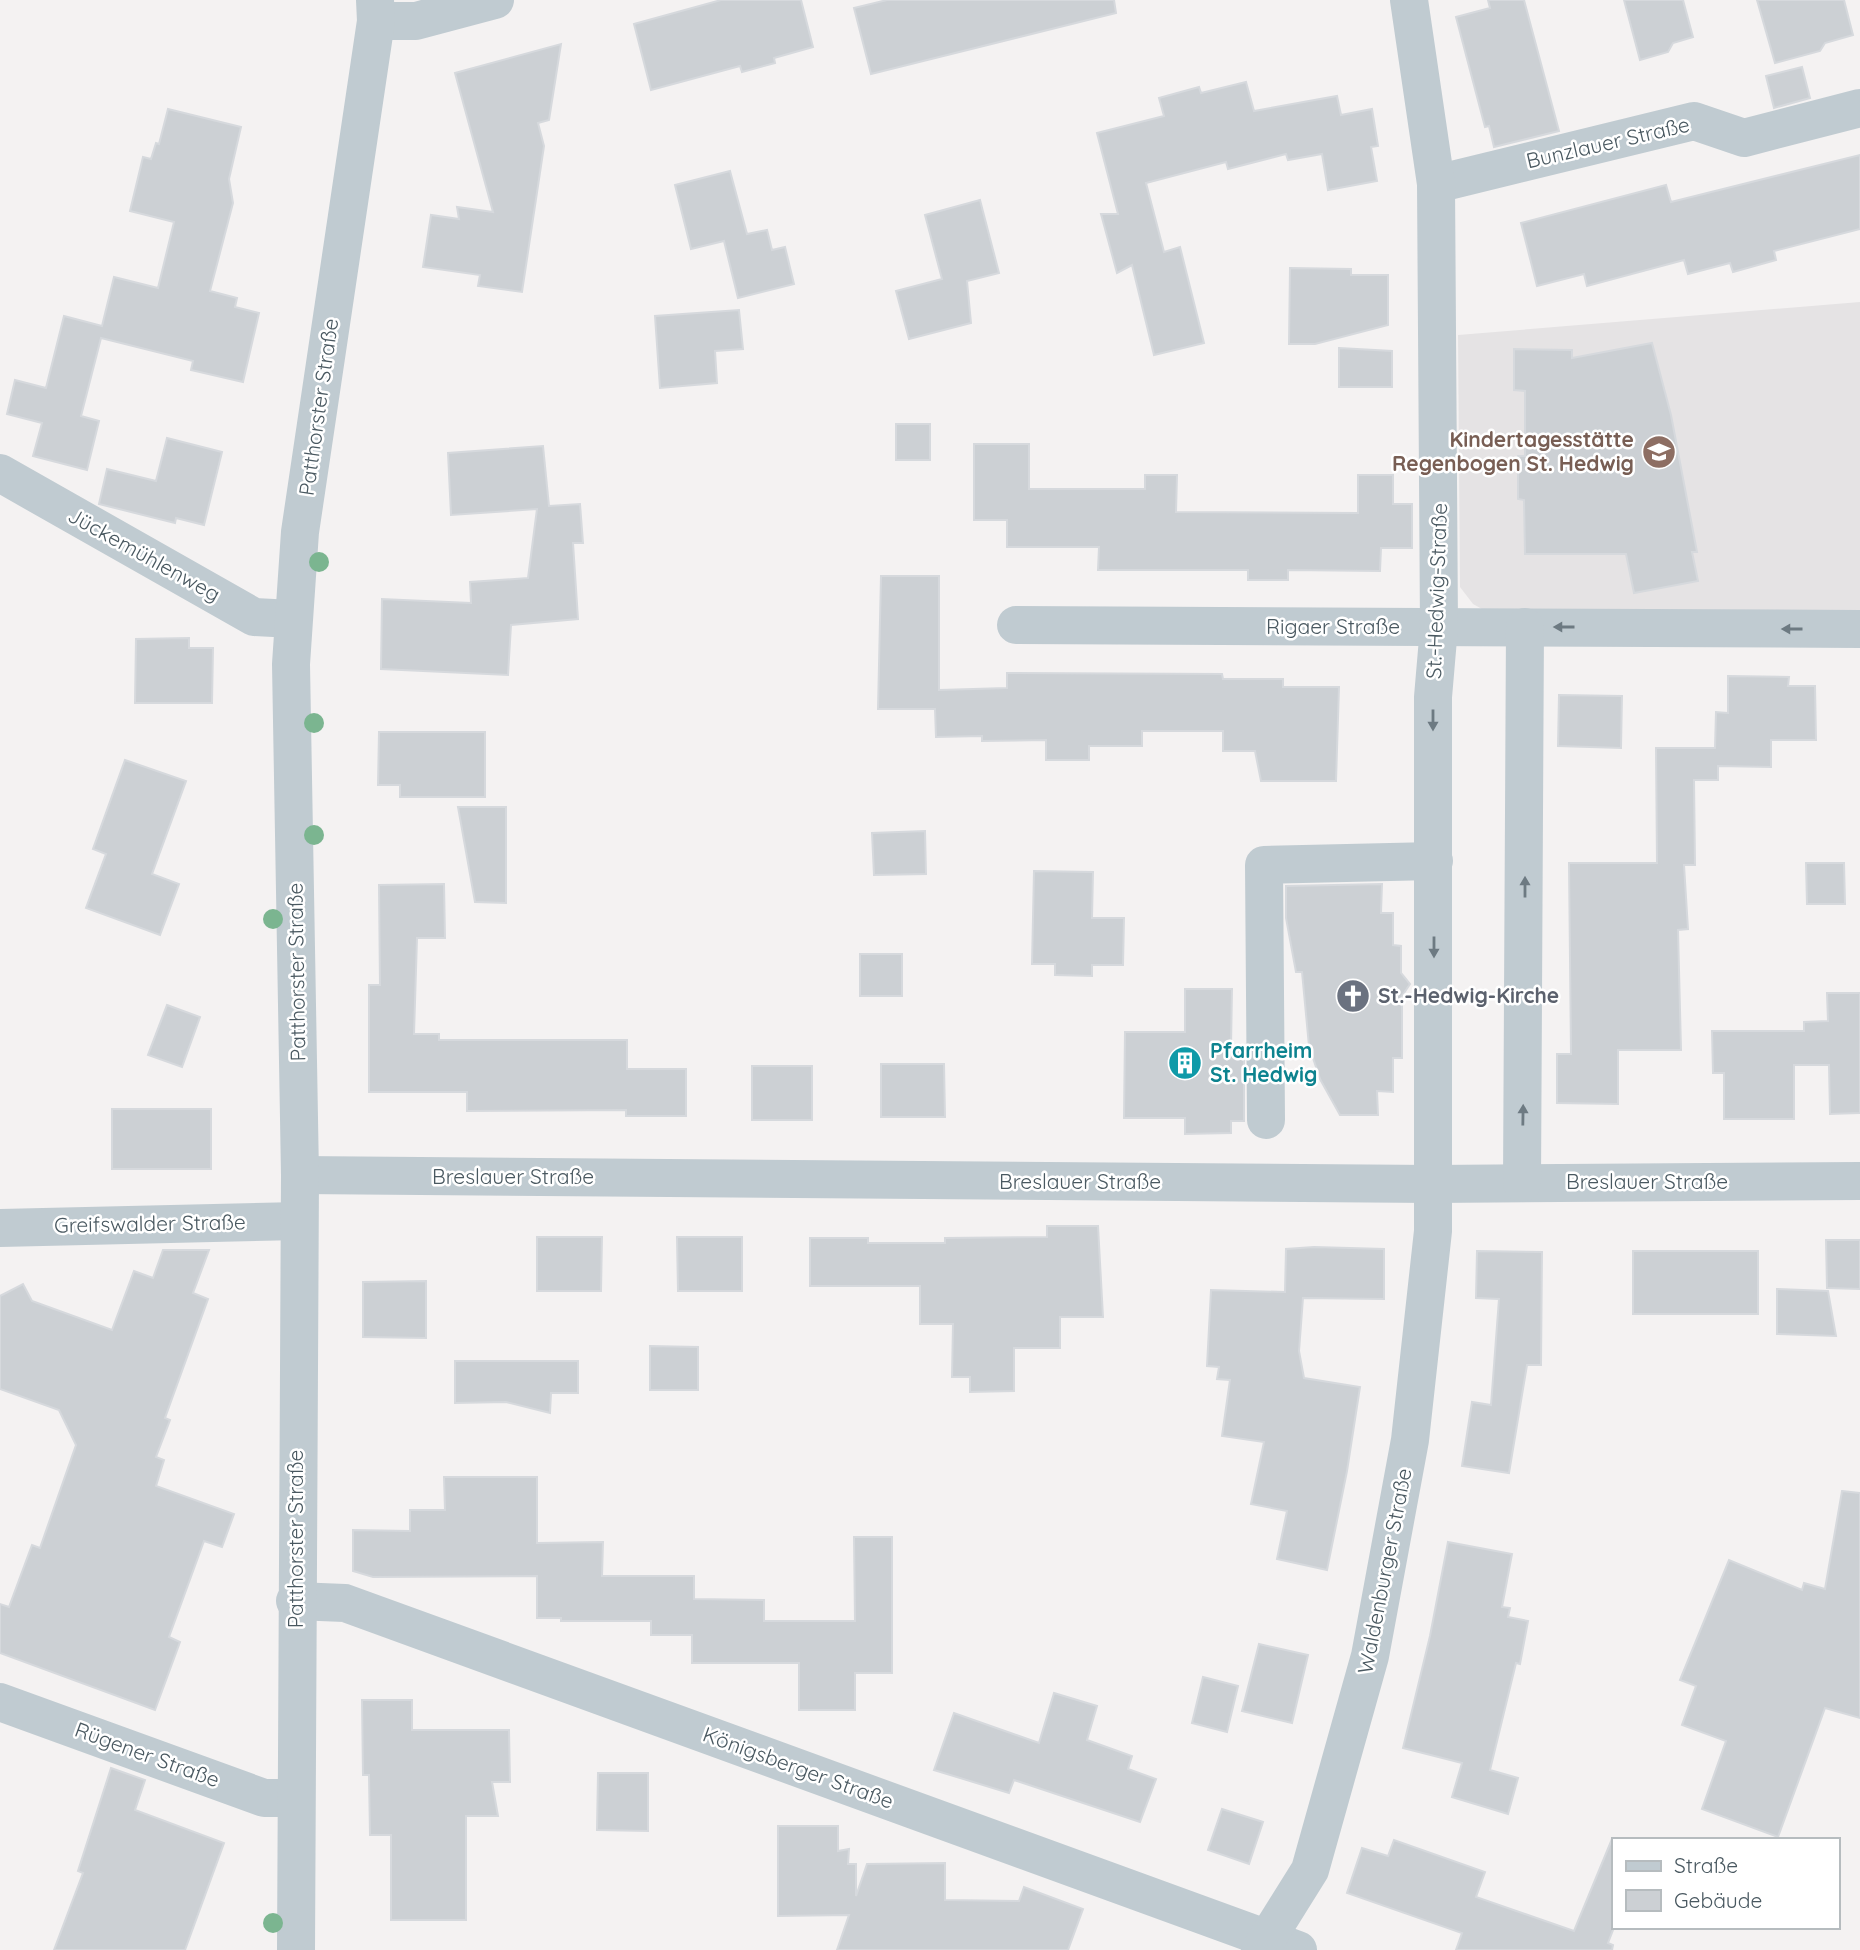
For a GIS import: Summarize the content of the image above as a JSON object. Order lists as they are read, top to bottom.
{
  "streets": {
    "street": [
      "Bunzlauer Straße",
      "Patthorster Straße",
      "Jückemühlenweg",
      "St.-Hedwig-Straße",
      "Rigaer Straße",
      "Breslauer Straße",
      "Greifswalder Straße",
      "Waldenburger Straße",
      "Rügener Straße",
      "Königsberger Straße"
    ]
  },
  "crossings": [
    ["Bunzlauer Straße", "St.-Hedwig-Straße"],
    ["Patthorster Straße", "Jückemühlenweg"],
    ["Patthorster Straße", "Breslauer Straße"],
    ["Patthorster Straße", "Greifswalder Straße"],
    ["Patthorster Straße", "Rügener Straße"],
    ["Patthorster Straße", "Königsberger Straße"],
    ["St.-Hedwig-Straße", "Rigaer Straße"],
    ["St.-Hedwig-Straße", "Breslauer Straße"],
    ["St.-Hedwig-Straße", "Waldenburger Straße"],
    ["Breslauer Straße", "Waldenburger Straße"],
    ["Waldenburger Straße", "Königsberger Straße"]
  ],
  "one_way": ["Rigaer Straße"],
  "places": {
    "school or university": ["Kindertagesstätte Regenbogen St. Hedwig"],
    "church": ["St.-Hedwig-Kirche"],
    "building": ["Pfarrheim St. Hedwig"]
  },
  "legend": ["Straße", "Gebäude"]
}
